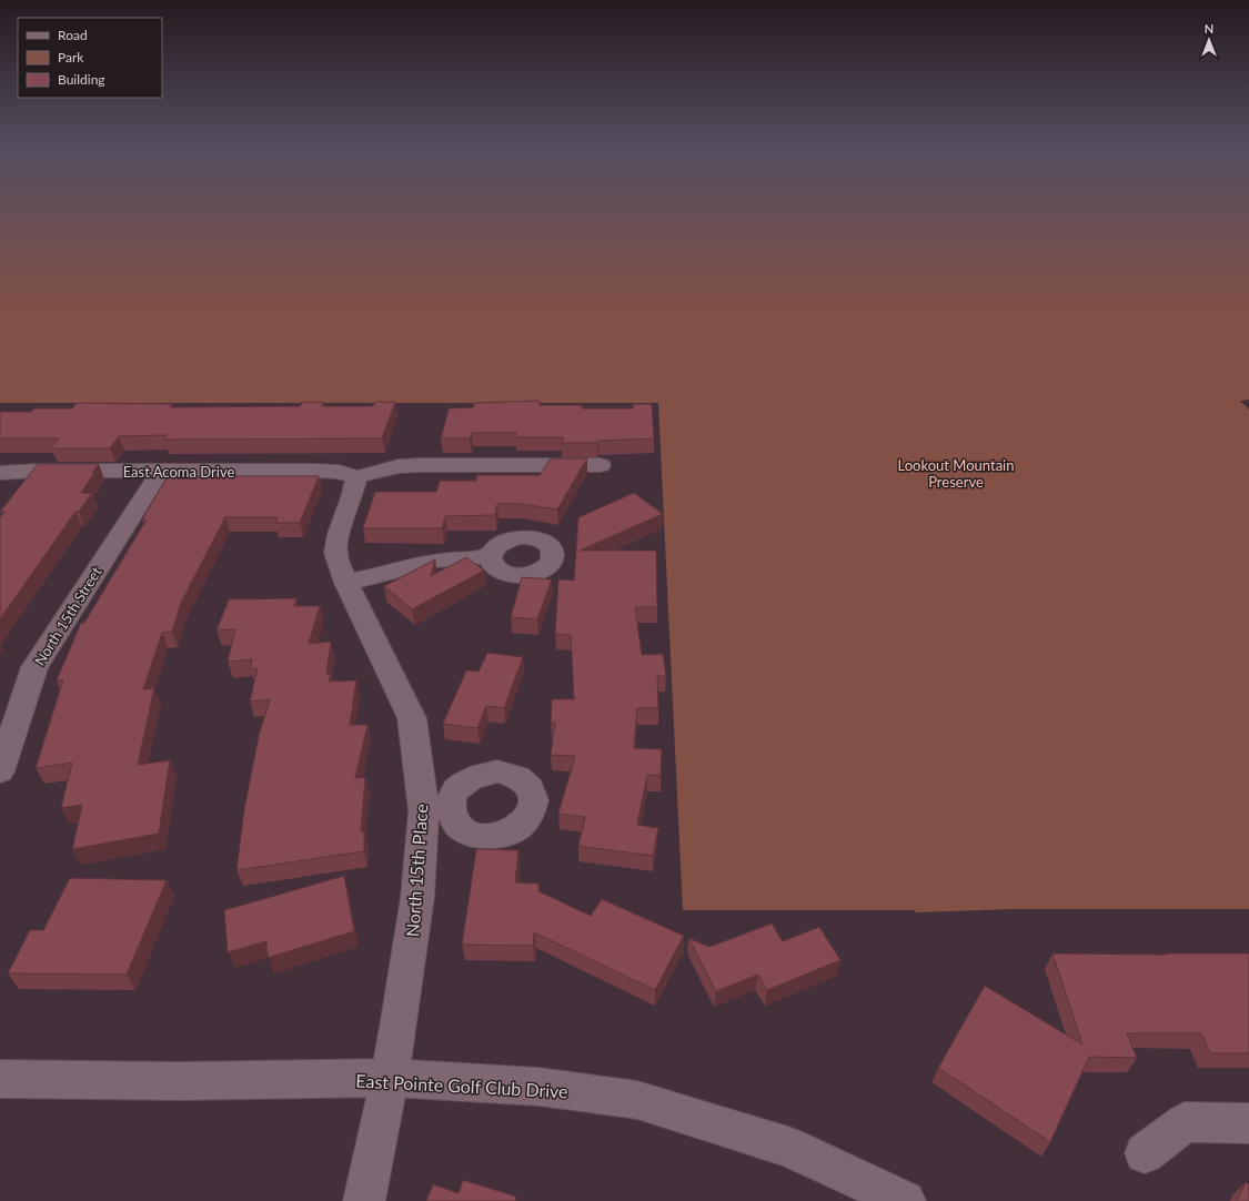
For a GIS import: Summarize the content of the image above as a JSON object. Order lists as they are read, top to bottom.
{
  "streets": {
    "street": [
      "East Acoma Drive",
      "North 15th Street",
      "North 15th Place",
      "East Pointe Golf Club Drive"
    ]
  },
  "crossings": [
    ["East Acoma Drive", "North 15th Street"],
    ["East Acoma Drive", "North 15th Place"],
    ["North 15th Place", "East Pointe Golf Club Drive"]
  ],
  "parks": ["Lookout Mountain Preserve"],
  "legend": ["Road", "Park", "Building"],
  "north": "top"
}
